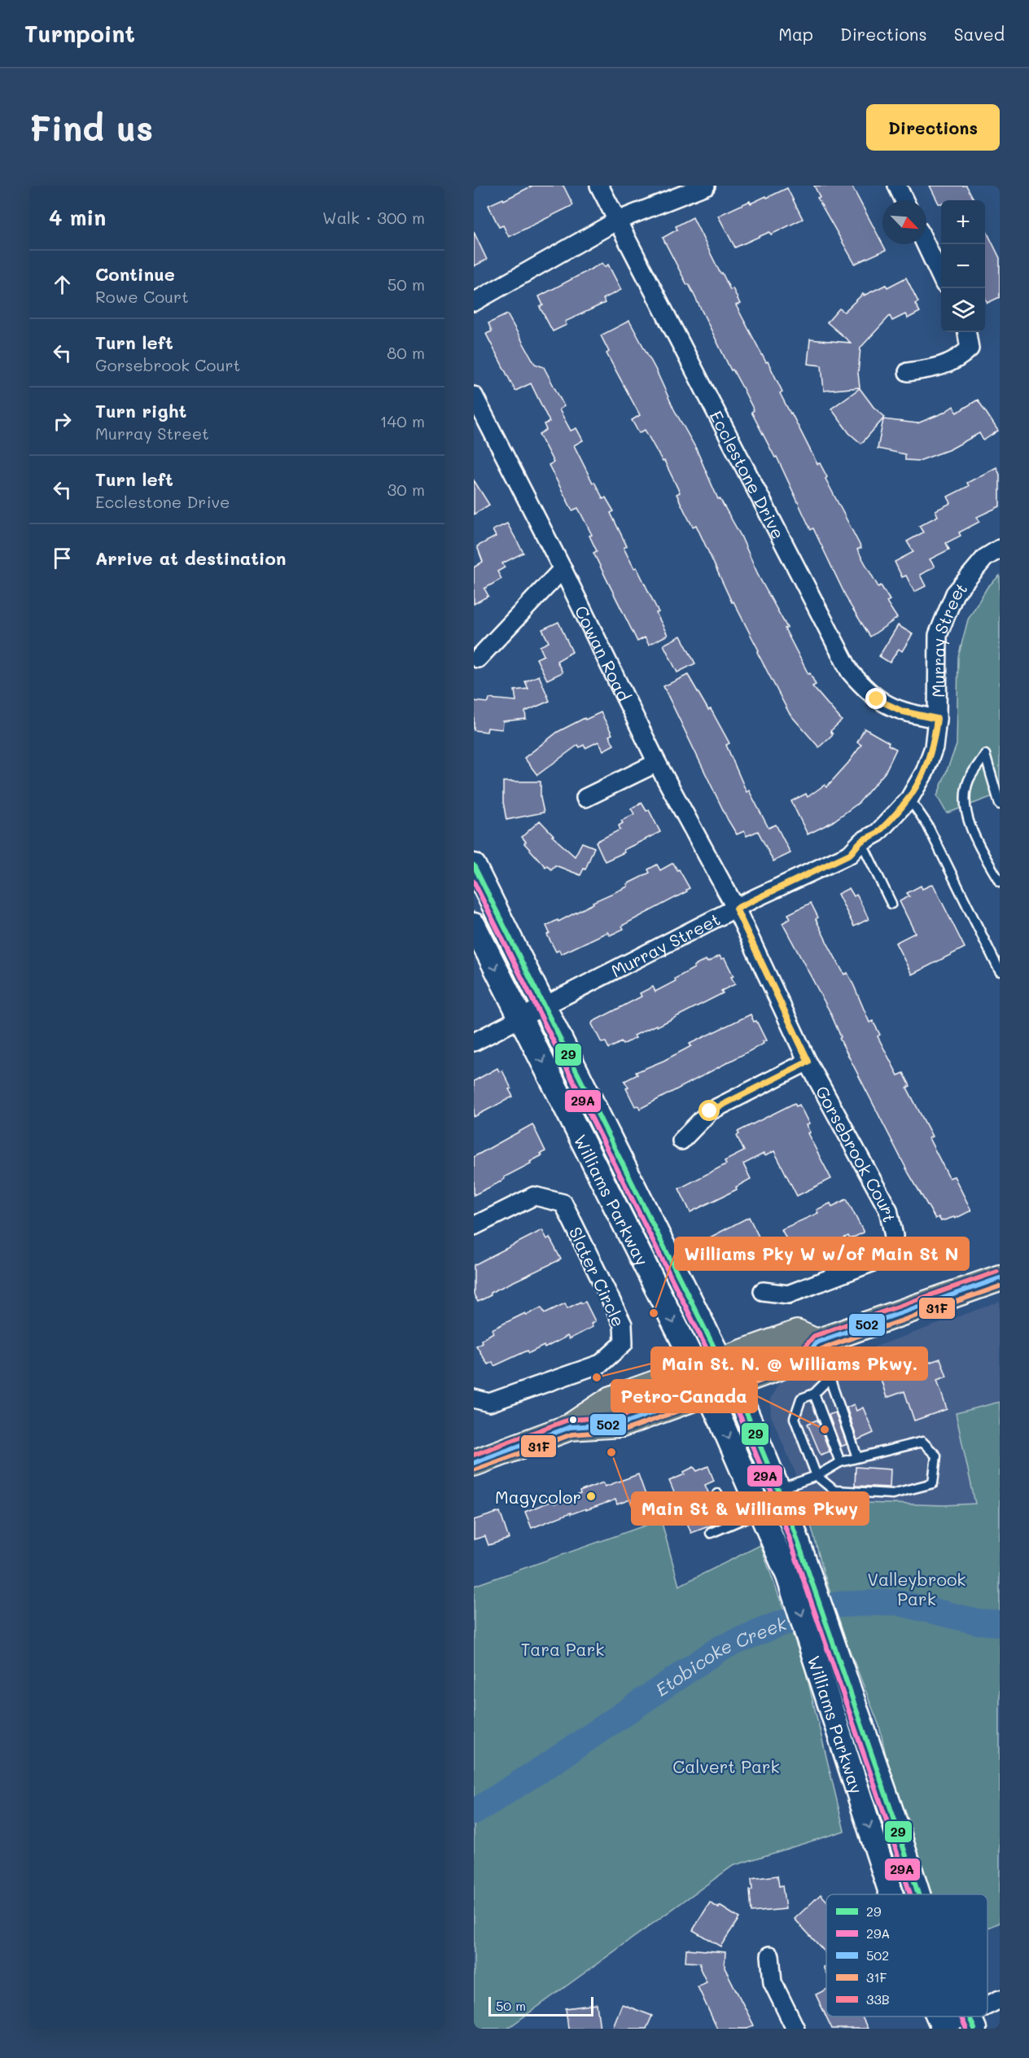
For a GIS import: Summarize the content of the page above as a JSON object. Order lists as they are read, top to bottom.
{
  "streets": {
    "main road": ["Williams Parkway"],
    "street": [
      "Ecclestone Drive",
      "Murray Street",
      "Cowan Road",
      "Gorsebrook Court",
      "Slater Circle"
    ]
  },
  "crossings": [
    ["Ecclestone Drive", "Murray Street"],
    ["Murray Street", "Cowan Road"],
    ["Murray Street", "Gorsebrook Court"],
    ["Murray Street", "Williams Parkway"],
    ["Cowan Road", "Gorsebrook Court"]
  ],
  "water": ["Etobicoke Creek"],
  "parks": ["Valleybrook Park", "Tara Park", "Calvert Park"],
  "places": [
    "Williams Pky W w/of Main St N",
    "Main St. N. @ Williams Pkwy.",
    "Petro-Canada",
    "Main St & Williams Pkwy",
    "Magycolor"
  ],
  "lines": [
    "transit line 29",
    "transit line 29A",
    "transit line 33B",
    "transit line 502",
    "transit line 31F"
  ],
  "legend": [
    "29",
    "29A",
    "502",
    "31F",
    "33B"
  ],
  "scale_bar": "50 m",
  "north": "bottom right",
  "page": {
    "header": "Turnpoint",
    "nav": ["Map", "Directions", "Saved"],
    "buttons": "Directions",
    "title": "Find us",
    "heading": ["4 min", "Walk · 300 m"],
    "map_buttons": ["+", "−"],
    "list": [
      ["Continue", "Rowe Court", "50 m"],
      ["Turn left", "Gorsebrook Court", "80 m"],
      ["Turn right", "Murray Street", "140 m"],
      ["Turn left", "Ecclestone Drive", "30 m"],
      "Arrive at destination"
    ],
    "scale": "50 m"
  }
}
